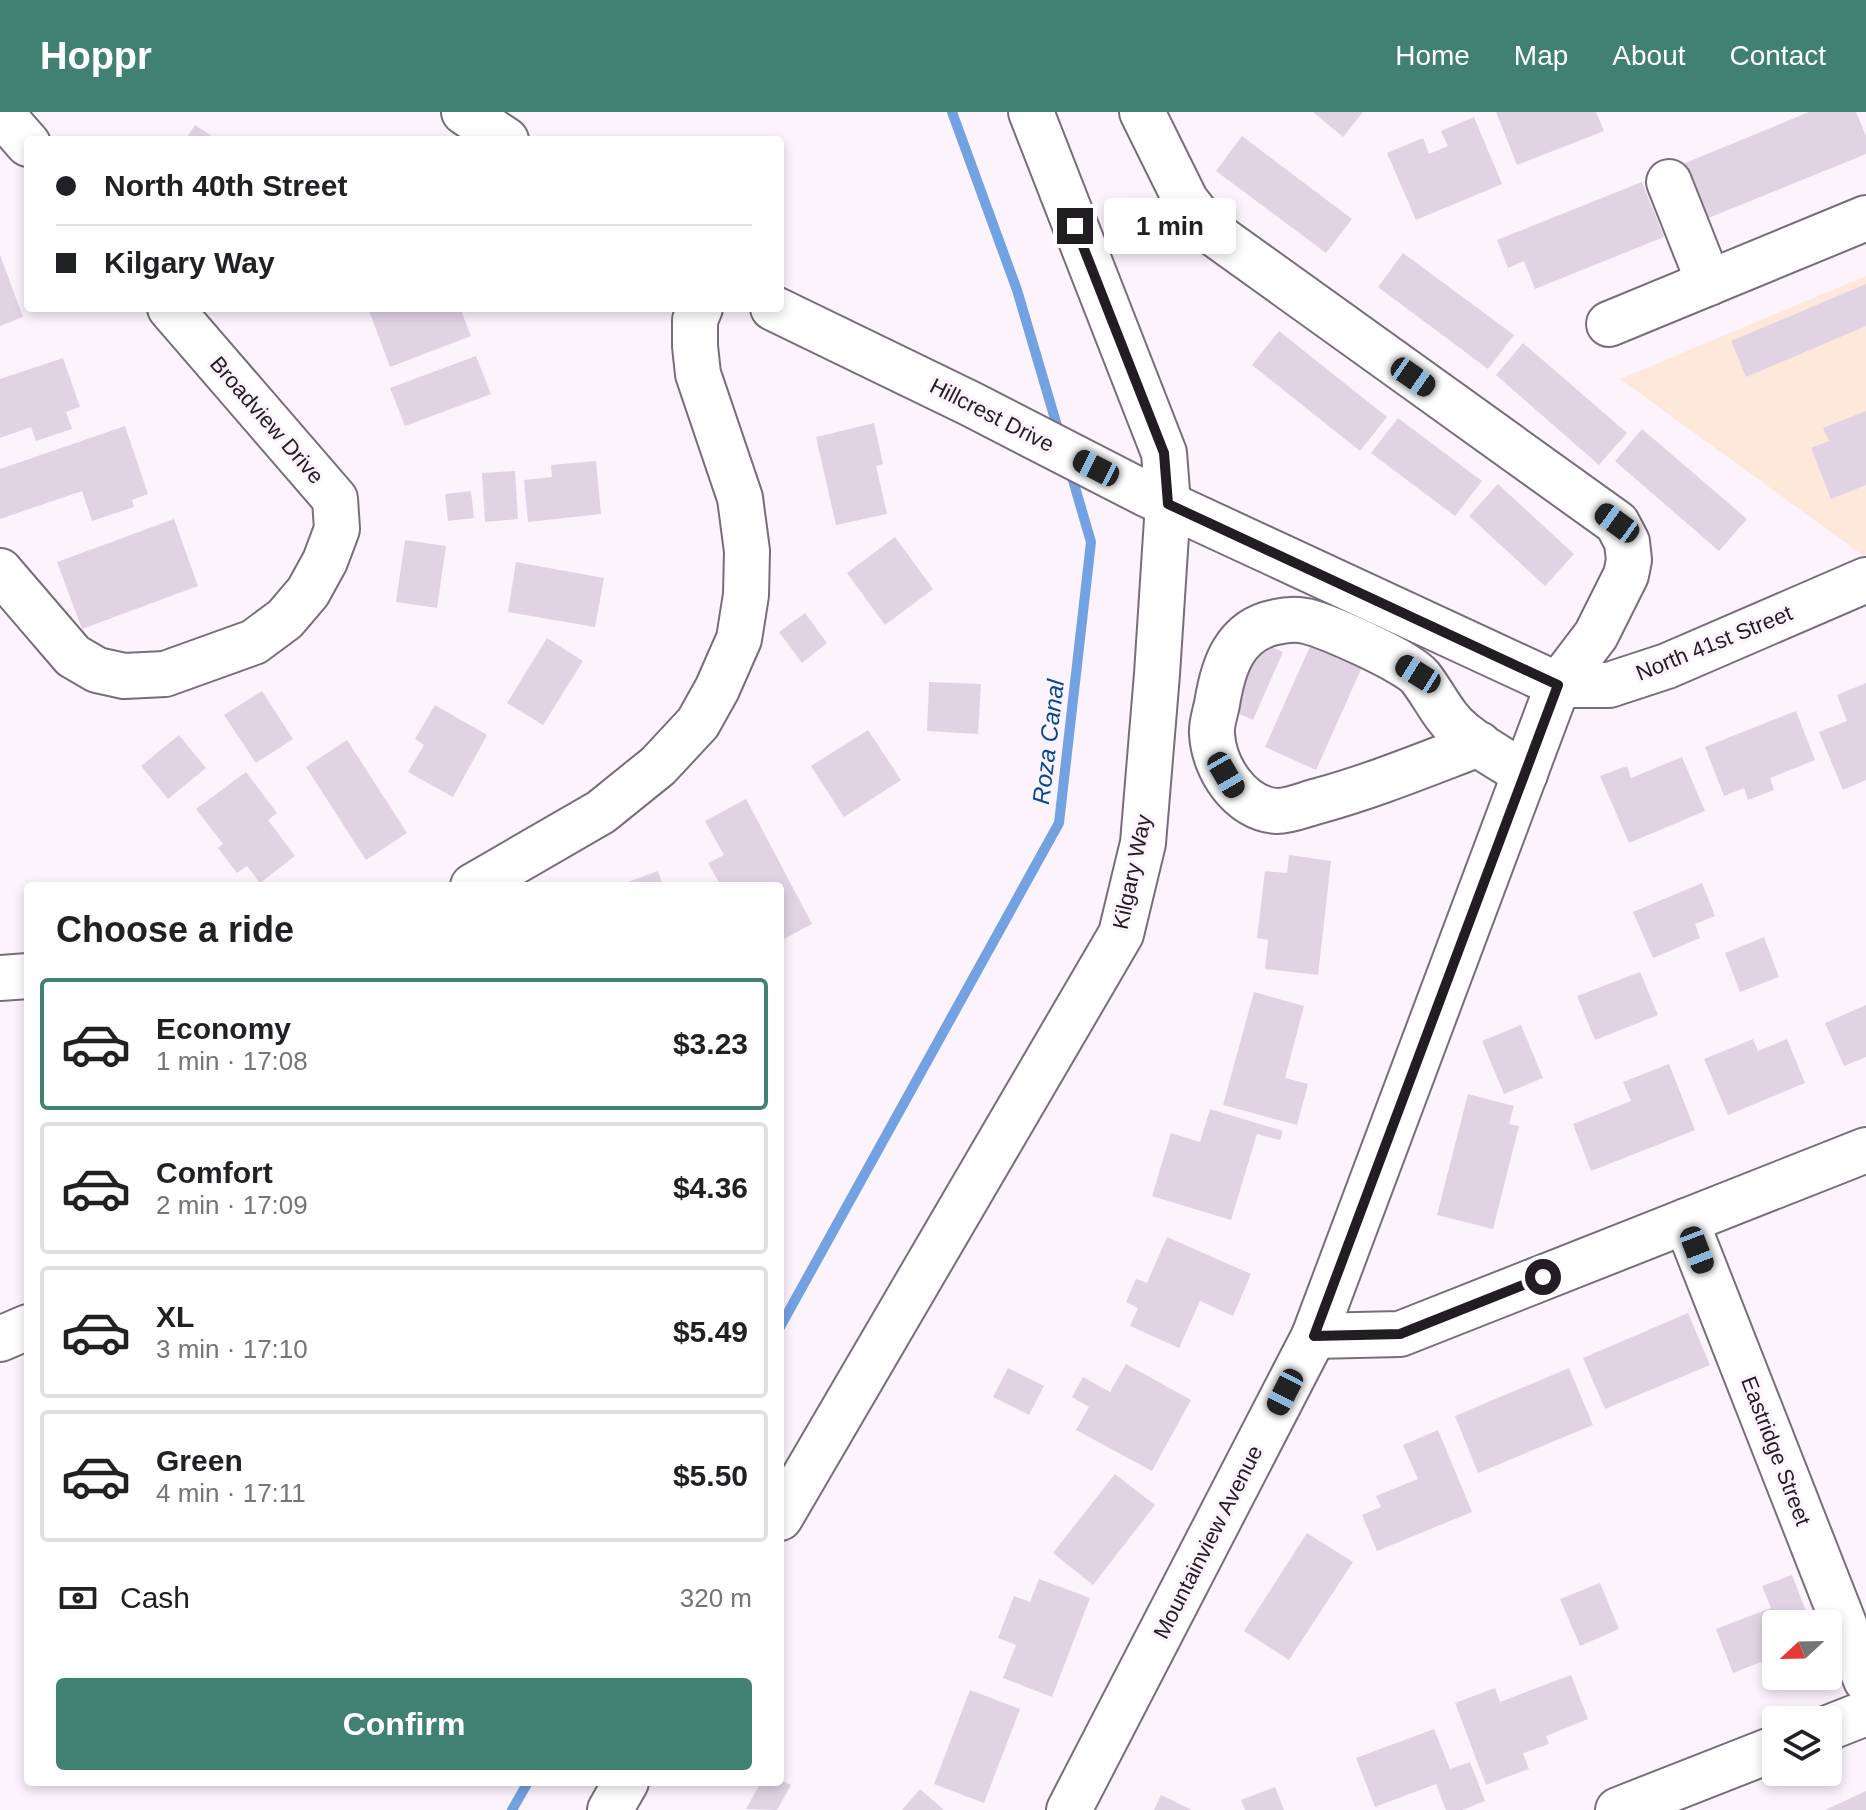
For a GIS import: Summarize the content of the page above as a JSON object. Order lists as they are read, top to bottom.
{
  "streets": {
    "street": [
      "Hillcrest Drive",
      "Broadview Drive",
      "North 41st Street",
      "Kilgary Way",
      "Eastridge Street",
      "Mountainview Avenue"
    ]
  },
  "crossings": [
    ["Hillcrest Drive", "North 41st Street"],
    ["Hillcrest Drive", "Kilgary Way"],
    ["Hillcrest Drive", "Mountainview Avenue"],
    ["North 41st Street", "Mountainview Avenue"]
  ],
  "water": ["Roza Canal"],
  "north": "left",
  "page": {
    "header": "Hoppr",
    "nav": [
      "Home",
      "Map",
      "About",
      "Contact"
    ],
    "banner": ["North 40th Street", "Kilgary Way"],
    "bubble": "1 min",
    "heading": "Choose a ride",
    "list": [
      {
        "name": "Economy",
        "note": "1 min · 17:08",
        "value": "$3.23"
      },
      {
        "name": "Comfort",
        "note": "2 min · 17:09",
        "value": "$4.36"
      },
      {
        "name": "XL",
        "note": "3 min · 17:10",
        "value": "$5.49"
      },
      {
        "name": "Green",
        "note": "4 min · 17:11",
        "value": "$5.50"
      }
    ],
    "pay": ["Cash", "320 m"],
    "buttons": "Confirm"
  }
}
